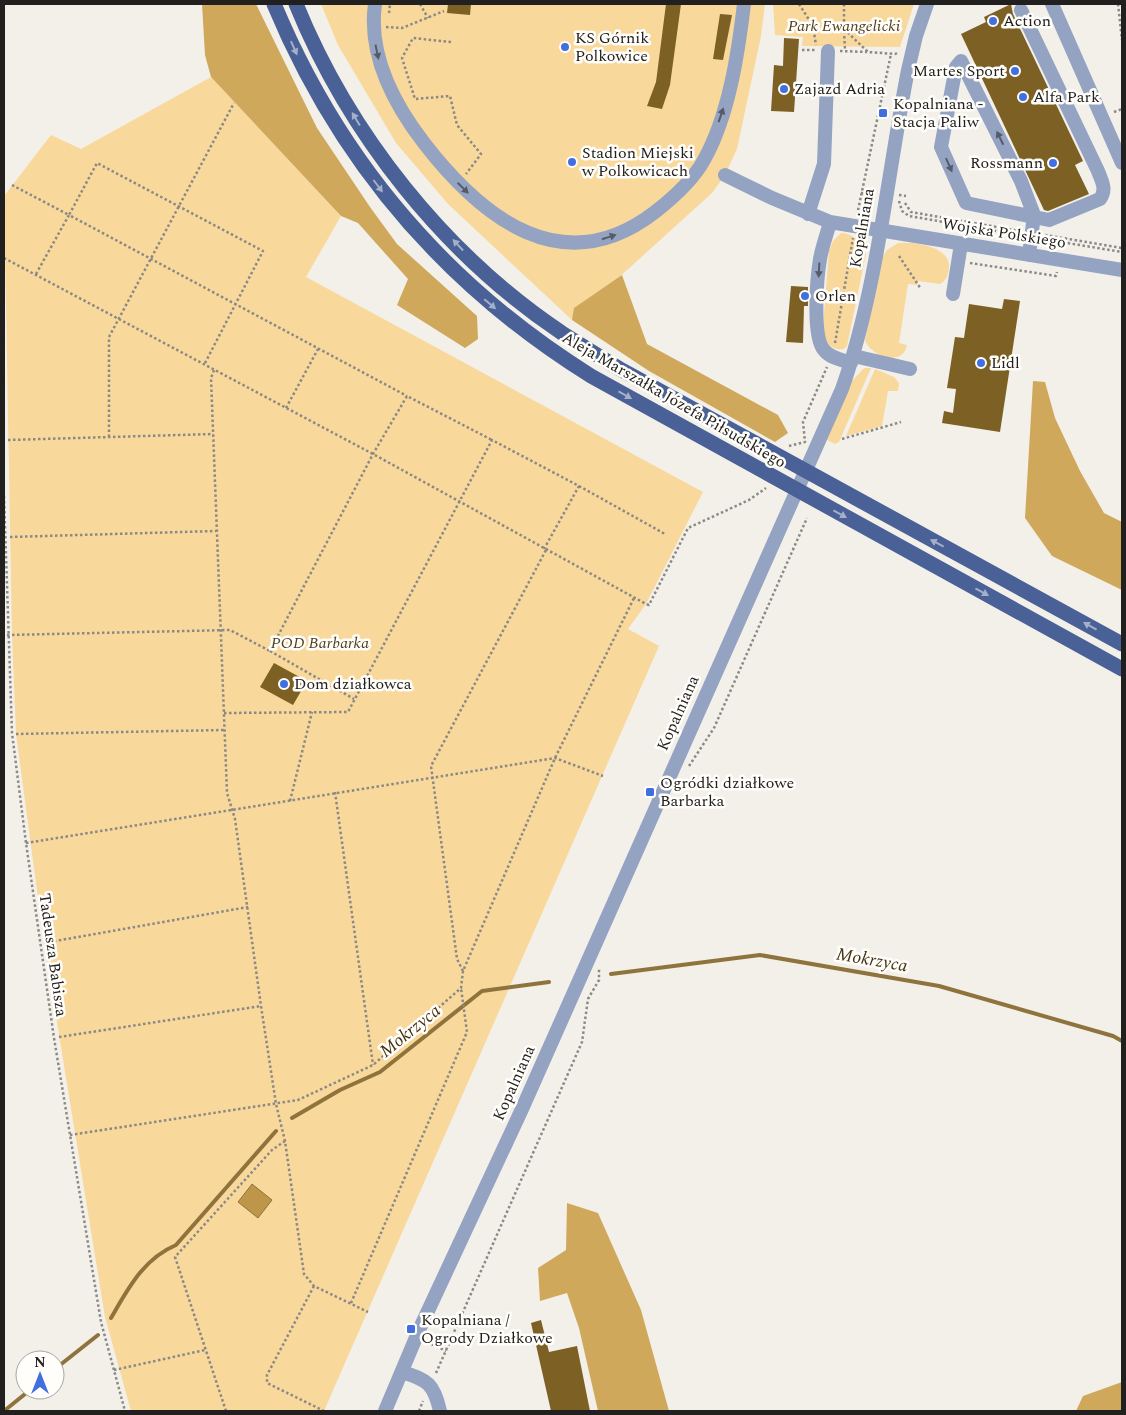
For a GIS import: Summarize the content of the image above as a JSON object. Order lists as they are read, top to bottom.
{
  "streets": {
    "main road": ["Aleja Marszałka Józefa Piłsudskiego"],
    "street": ["Kopalniana", "Wojska Polskiego"],
    "path": ["Tadeusza Babisza"]
  },
  "crossings": [
    ["Kopalniana", "Wojska Polskiego"],
    ["Kopalniana", "Aleja Marszałka Józefa Piłsudskiego"]
  ],
  "water": ["Mokrzyca"],
  "parks": ["Park Ewangelicki", "POD Barbarka"],
  "places": {
    "other": [
      "Action",
      "KS Górnik Polkowice",
      "Martes Sport",
      "Zajazd Adria",
      "Alfa Park",
      "Stadion Miejski w Polkowicach",
      "Rossmann",
      "Orlen",
      "Lidl",
      "Dom działkowca"
    ],
    "transit": ["Kopalniana - Stacja Paliw", "Ogródki działkowe Barbarka", "Kopalniana / Ogrody Działkowe"]
  },
  "north": "top"
}
